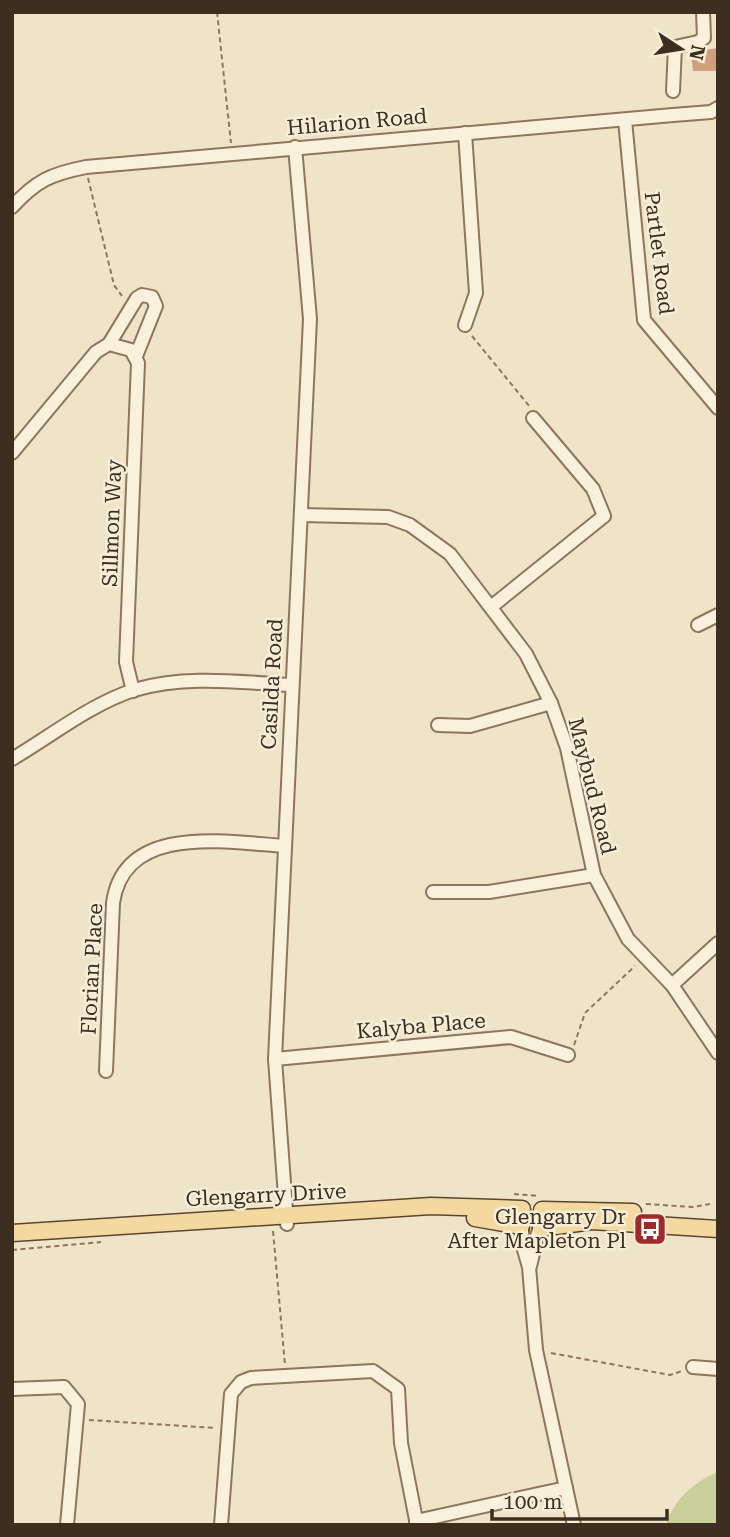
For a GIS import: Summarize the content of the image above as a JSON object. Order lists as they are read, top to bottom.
{
  "streets": {
    "main road": ["Glengarry Drive"],
    "street": [
      "Hilarion Road",
      "Partlet Road",
      "Sillmon Way",
      "Casilda Road",
      "Maybud Road",
      "Florian Place",
      "Kalyba Place"
    ]
  },
  "crossings": [
    ["Hilarion Road", "Partlet Road"],
    ["Hilarion Road", "Casilda Road"],
    ["Casilda Road", "Maybud Road"],
    ["Casilda Road", "Florian Place"],
    ["Casilda Road", "Kalyba Place"],
    ["Casilda Road", "Glengarry Drive"]
  ],
  "places": {
    "bus stop": ["Glengarry Dr After Mapleton Pl"]
  },
  "scale_bar": "100 m",
  "north": "right"
}
